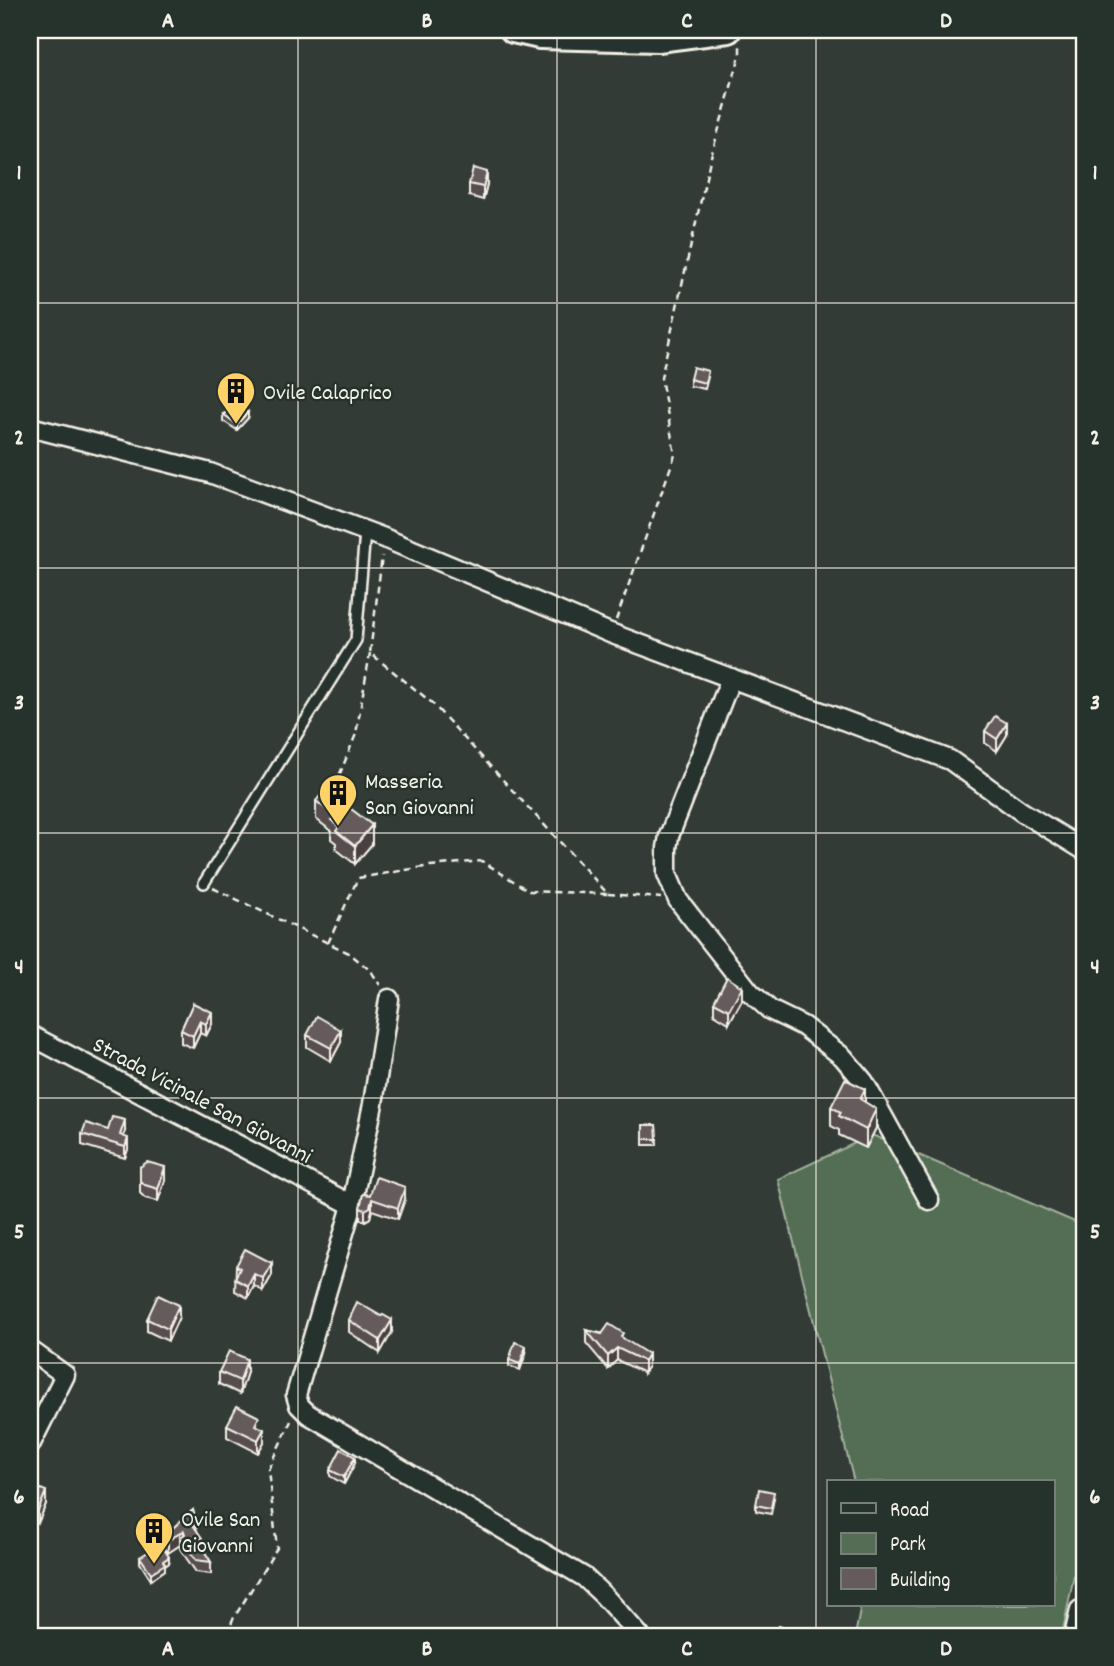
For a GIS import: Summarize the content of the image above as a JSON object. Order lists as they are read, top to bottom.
{
  "streets": {
    "street": ["Strada Vicinale San Giovanni"]
  },
  "places": {
    "building": ["Ovile Calaprico", "Masseria San Giovanni", "Ovile San Giovanni"]
  },
  "legend": ["Road", "Park", "Building"],
  "grid": {
    "columns": [
      "A",
      "B",
      "C",
      "D"
    ],
    "rows": [
      "1",
      "2",
      "3",
      "4",
      "5",
      "6"
    ]
  }
}
